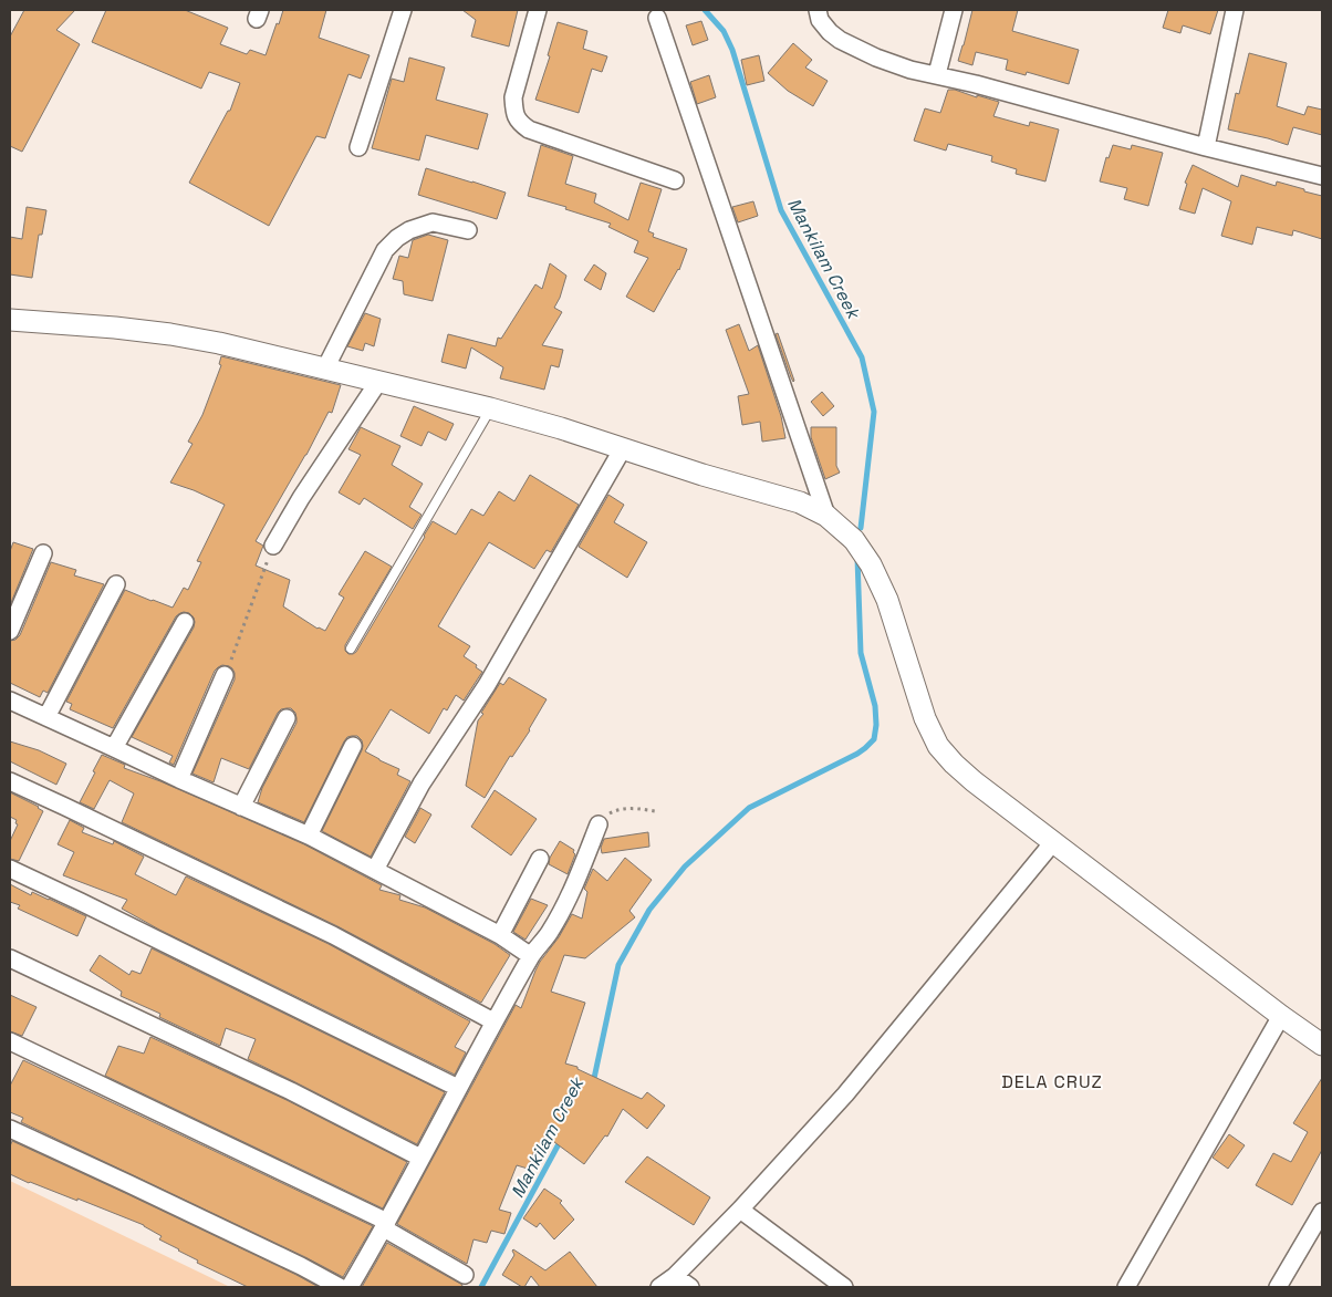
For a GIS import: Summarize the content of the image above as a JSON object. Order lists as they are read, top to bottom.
{
  "districts": ["DELA CRUZ"],
  "water": ["Mankilam Creek"]
}
